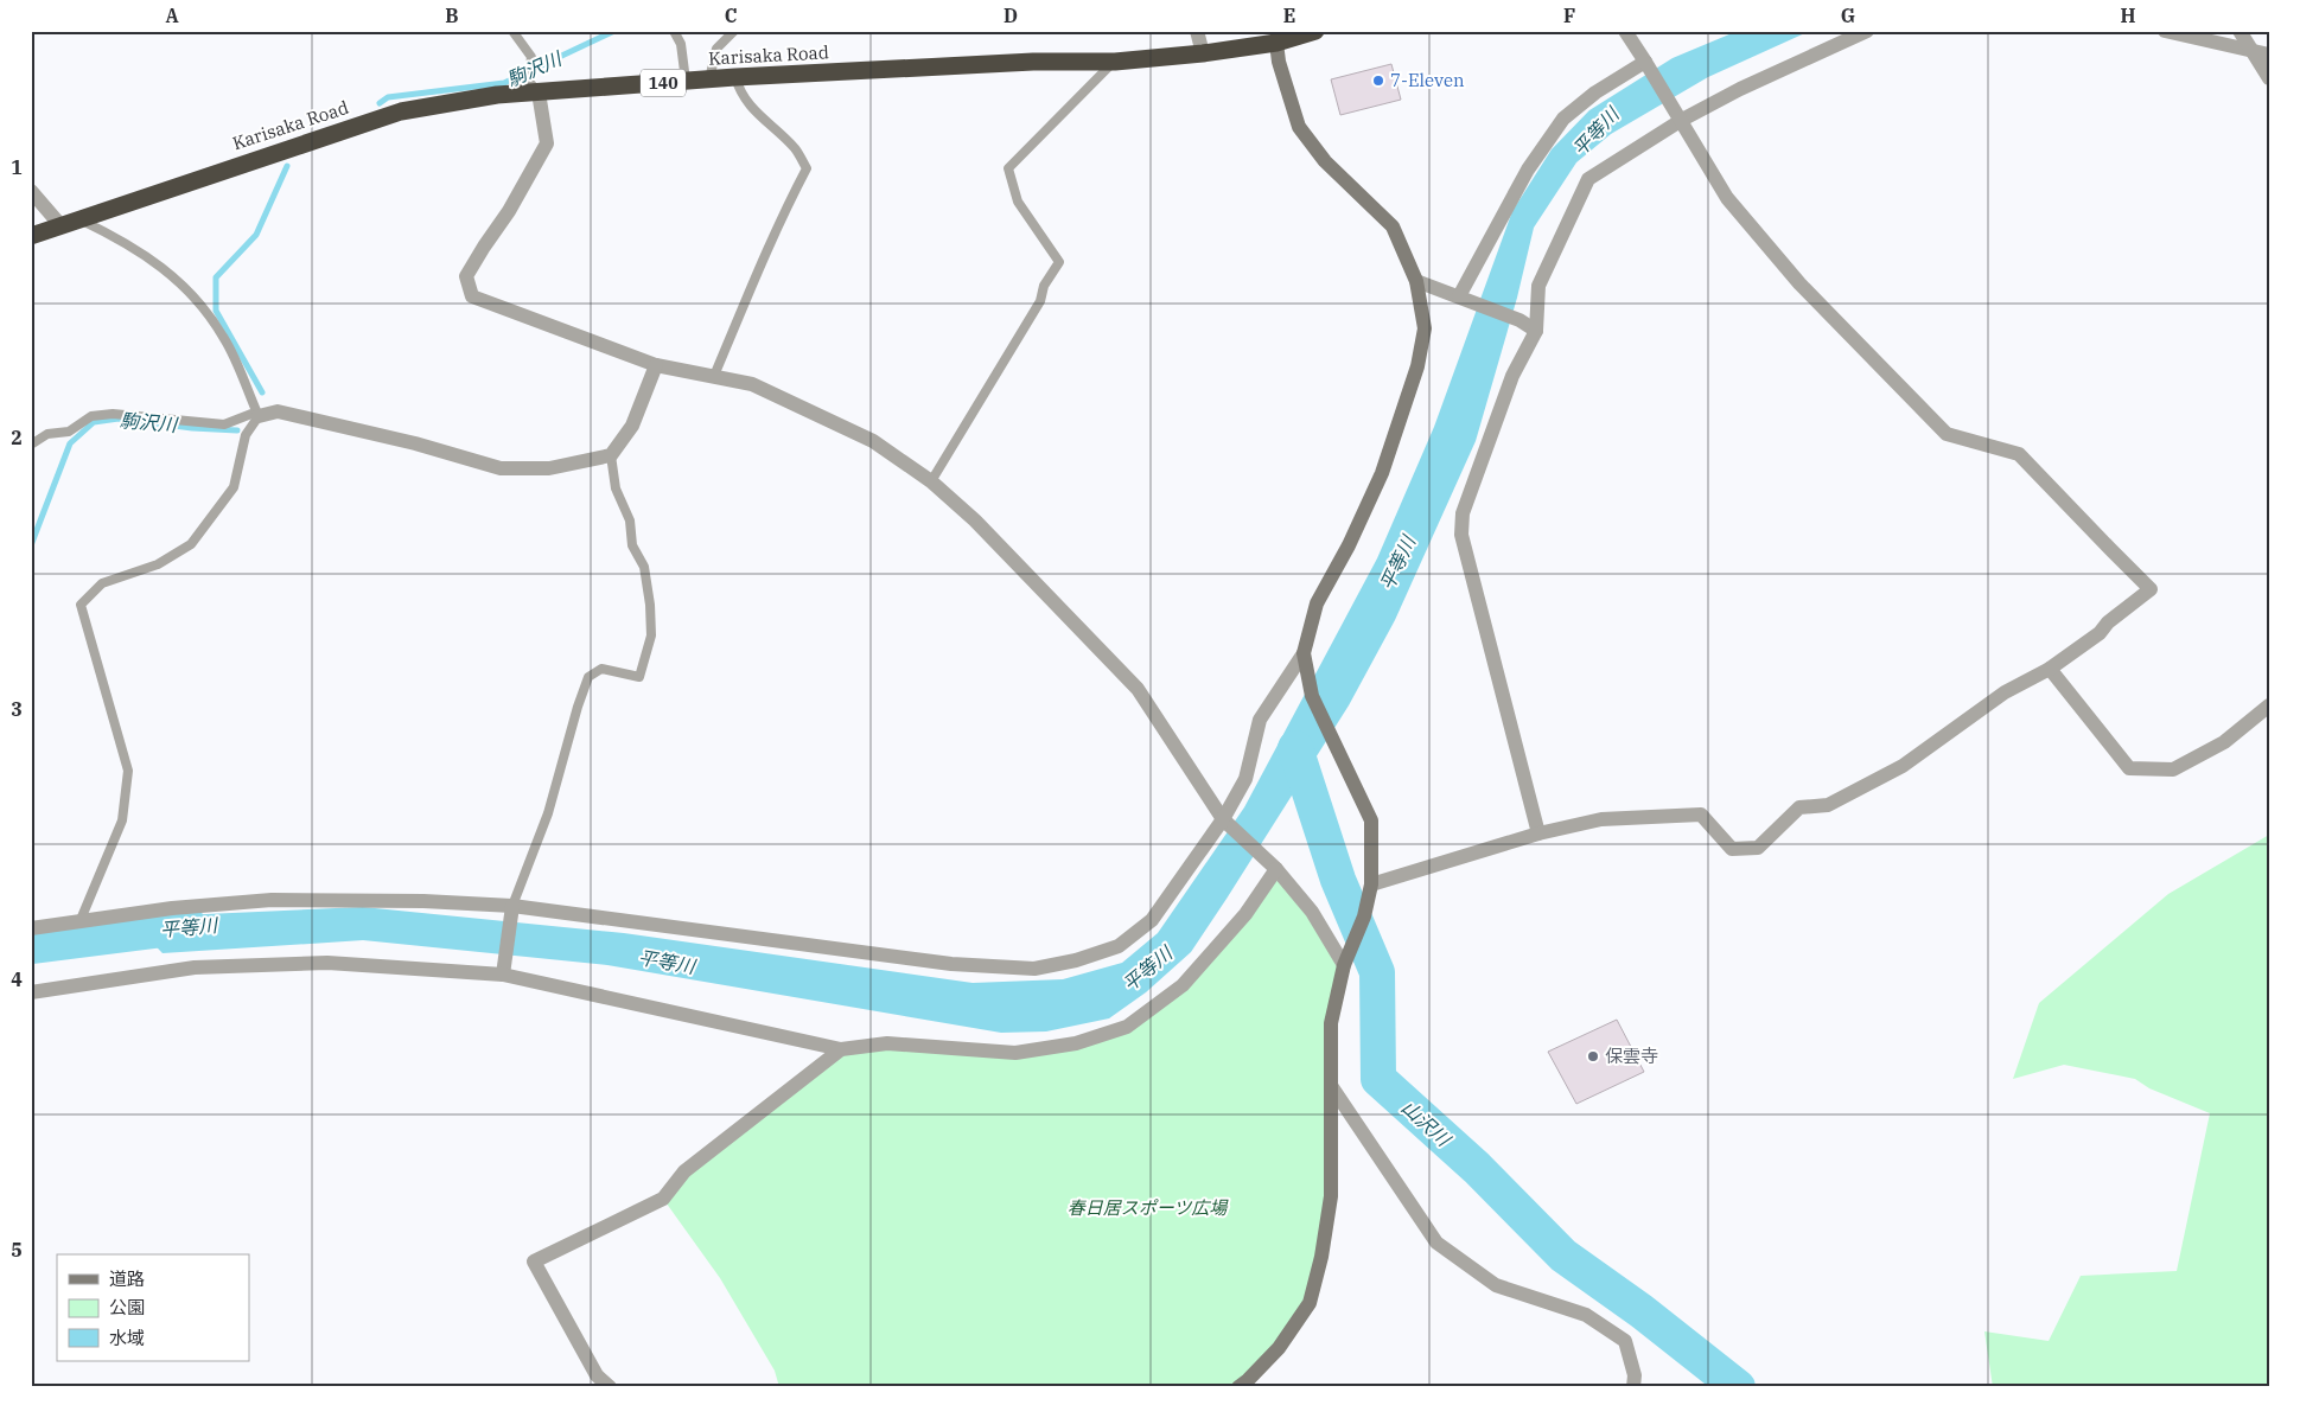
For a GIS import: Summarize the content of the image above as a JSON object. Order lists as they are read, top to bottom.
{
  "streets": {
    "highway": ["Karisaka Road", "140"]
  },
  "water": ["駒沢川", "平等川", "山沢川"],
  "parks": ["春日居スポーツ広場"],
  "places": ["7-Eleven", "保雲寺"],
  "legend": ["道路", "公園", "水域"],
  "grid": {
    "columns": [
      "A",
      "B",
      "C",
      "D",
      "E",
      "F",
      "G",
      "H"
    ],
    "rows": [
      "1",
      "2",
      "3",
      "4",
      "5"
    ]
  }
}
